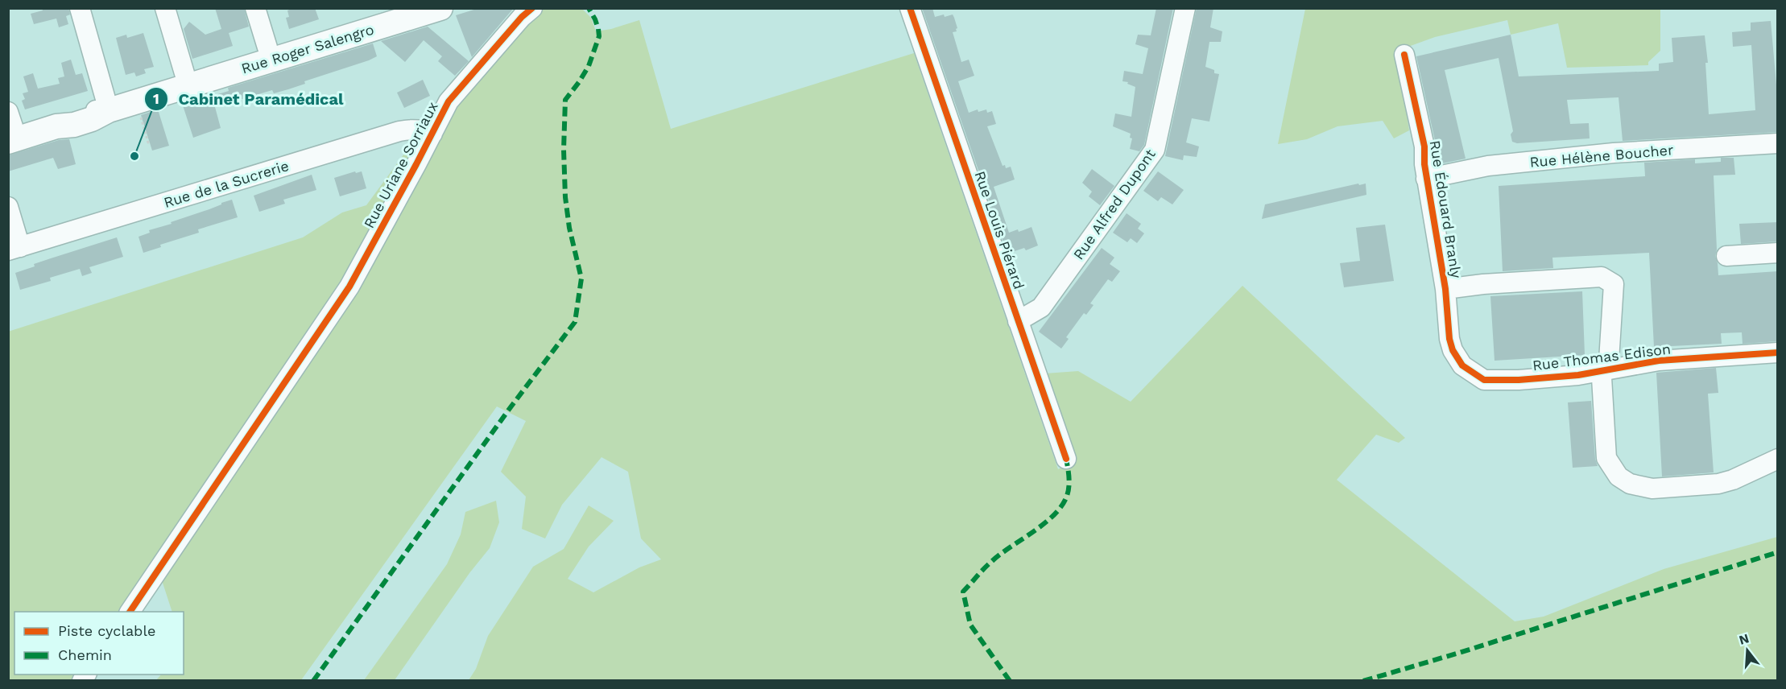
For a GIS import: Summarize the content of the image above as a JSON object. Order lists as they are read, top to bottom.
{
  "streets": {
    "main road": ["Rue Roger Salengro"],
    "street": [
      "Rue Hélène Boucher",
      "Rue Uriane Sorriaux",
      "Rue de la Sucrerie",
      "Rue Alfred Dupont",
      "Rue Édouard Branly",
      "Rue Louis Piérard",
      "Rue Thomas Edison"
    ]
  },
  "crossings": [
    ["Rue Hélène Boucher", "Rue Édouard Branly"],
    ["Rue Uriane Sorriaux", "Rue de la Sucrerie"],
    ["Rue Alfred Dupont", "Rue Louis Piérard"],
    ["Rue Édouard Branly", "Rue Thomas Edison"]
  ],
  "places": ["Cabinet Paramédical"],
  "legend": ["Piste cyclable", "Chemin"],
  "north": "top"
}
